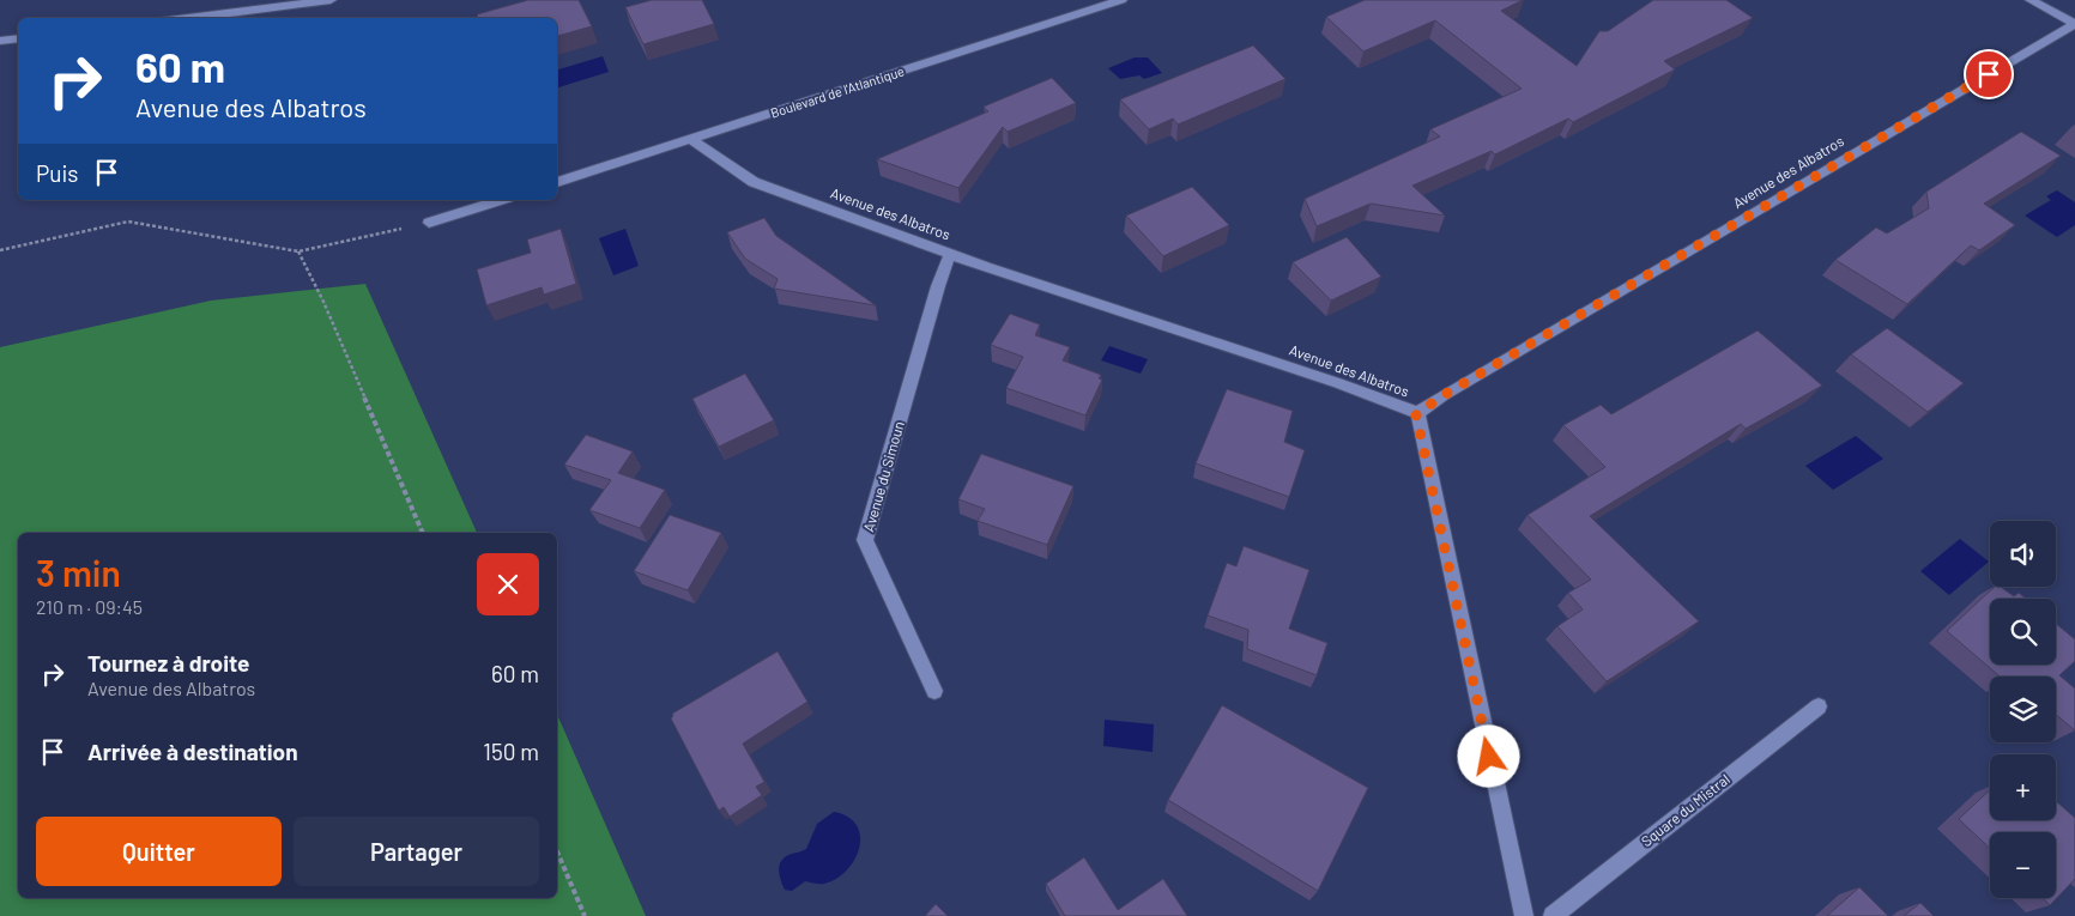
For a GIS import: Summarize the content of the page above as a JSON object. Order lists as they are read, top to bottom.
{
  "streets": {
    "street": [
      "Boulevard de l'Atlantique",
      "Avenue des Albatros",
      "Avenue du Simoun",
      "Square du Mistral"
    ]
  },
  "crossings": [
    ["Boulevard de l'Atlantique", "Avenue des Albatros"],
    ["Avenue des Albatros", "Avenue du Simoun"]
  ],
  "page": {
    "turn": ["60 m", "Avenue des Albatros"],
    "then": "Puis",
    "map_buttons": ["+", "−"],
    "heading": ["3 min", "210 m · 09:45"],
    "list": [
      {
        "name": "Tournez à droite",
        "note": "Avenue des Albatros",
        "value": "60 m"
      },
      {
        "name": "Arrivée à destination",
        "value": "150 m"
      }
    ],
    "buttons": ["Quitter", "Partager"]
  }
}
